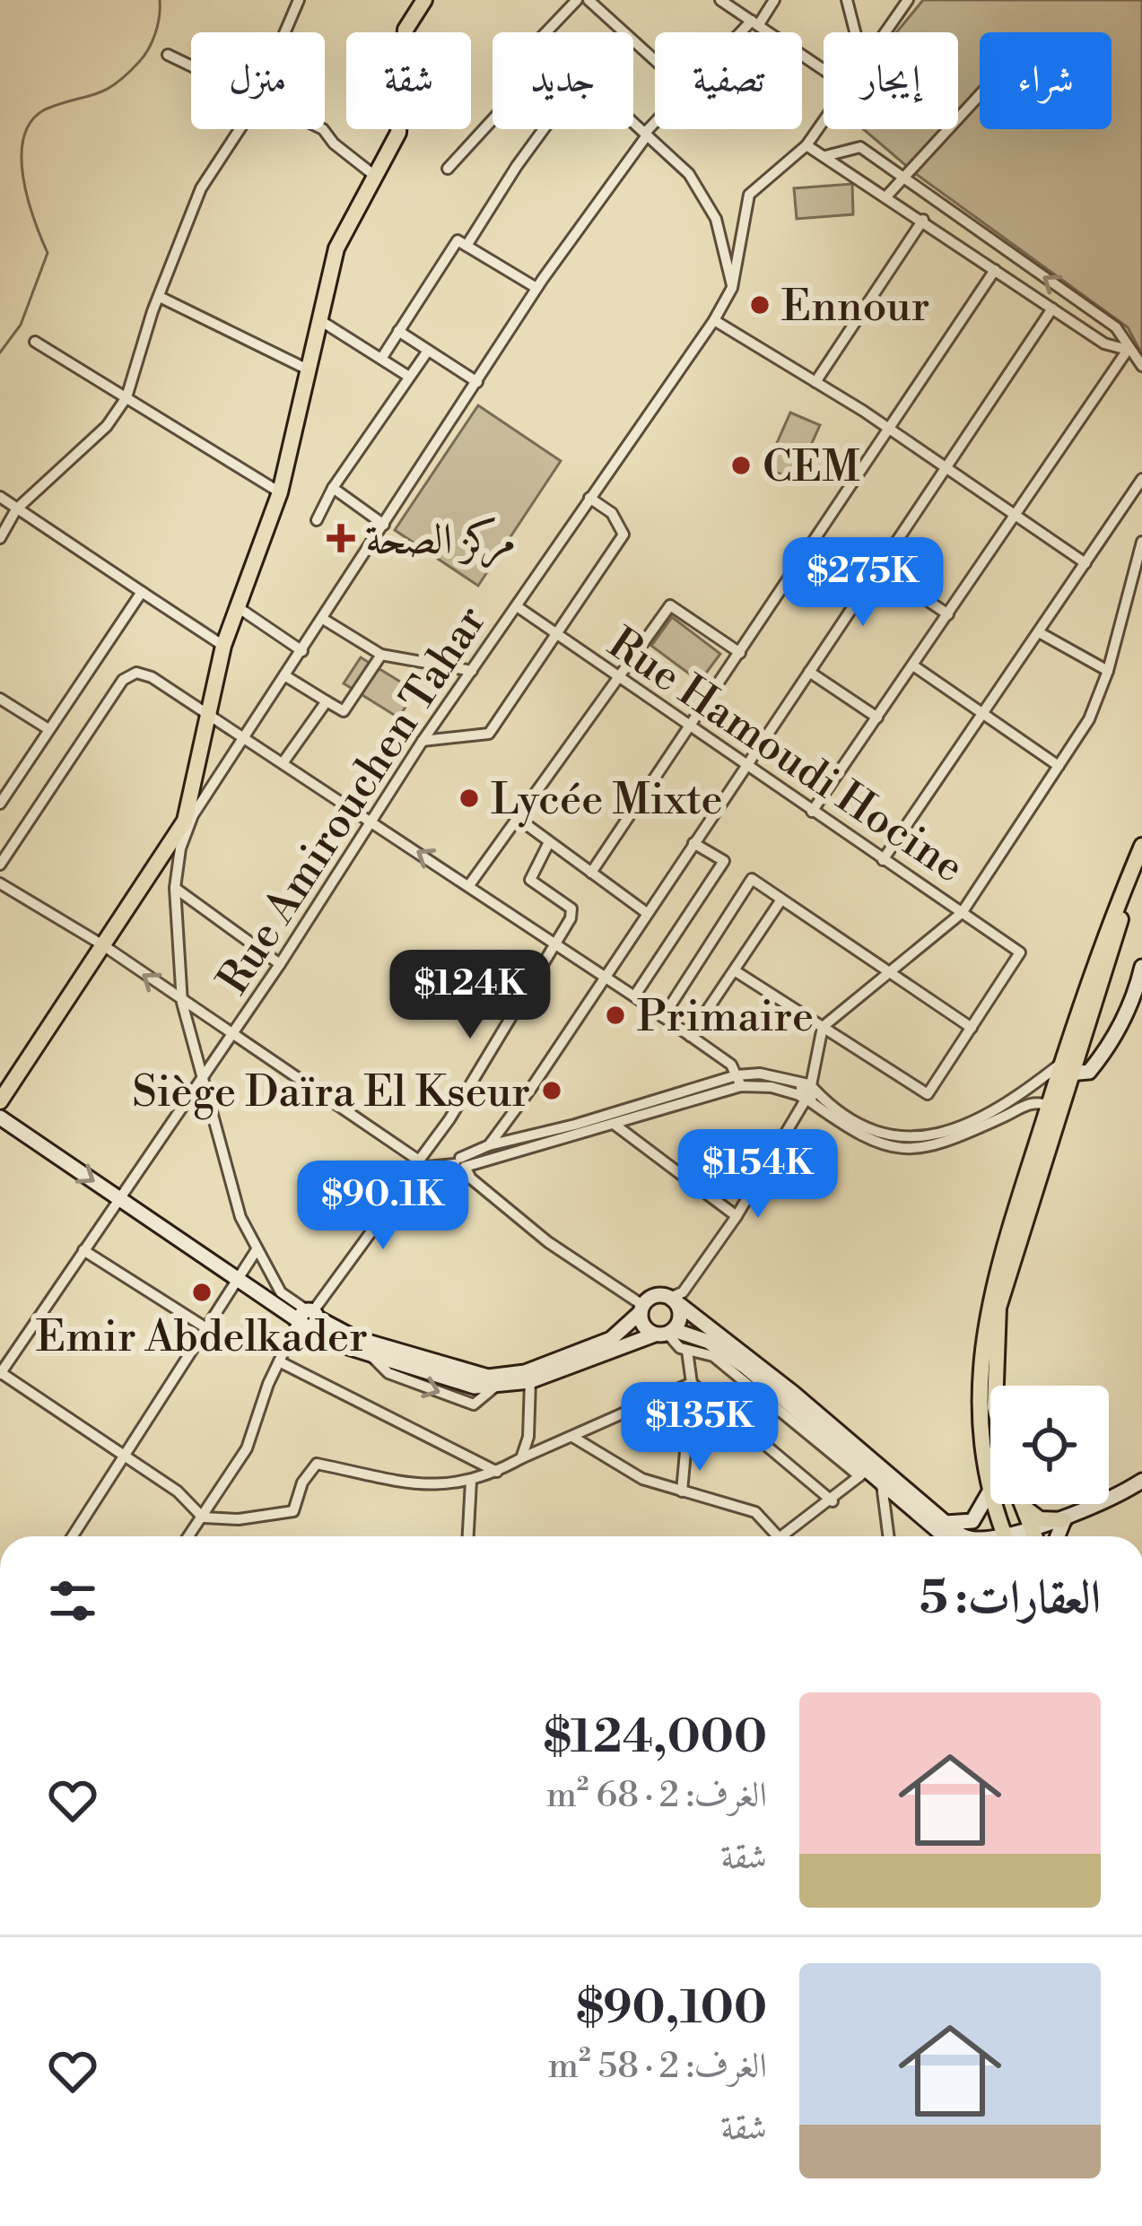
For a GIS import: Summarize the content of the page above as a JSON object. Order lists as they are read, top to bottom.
{
  "streets": {
    "street": ["Rue Hamoudi Hocine", "Rue Amirouchen Tahar"]
  },
  "crossings": [
    ["Rue Hamoudi Hocine", "Rue Amirouchen Tahar"]
  ],
  "places": {
    "other": [
      "Ennour",
      "CEM",
      "Lycée Mixte",
      "Primaire",
      "Siège Daïra El Kseur",
      "Emir Abdelkader"
    ],
    "health": ["مركز الصحة"]
  },
  "page": {
    "chip": [
      "شراء",
      "إيجار",
      "تصفية",
      "جديد",
      "شقة",
      "منزل"
    ],
    "price": [
      "$275K",
      "$124K",
      "$154K",
      "$90.1K",
      "$135K"
    ],
    "heading": "العقارات: 5",
    "list": [
      {
        "name": "$124,000",
        "note": "الغرف: 2 · 68 m² · شقة"
      },
      {
        "name": "$90,100",
        "note": "الغرف: 2 · 58 m² · شقة"
      }
    ]
  }
}
